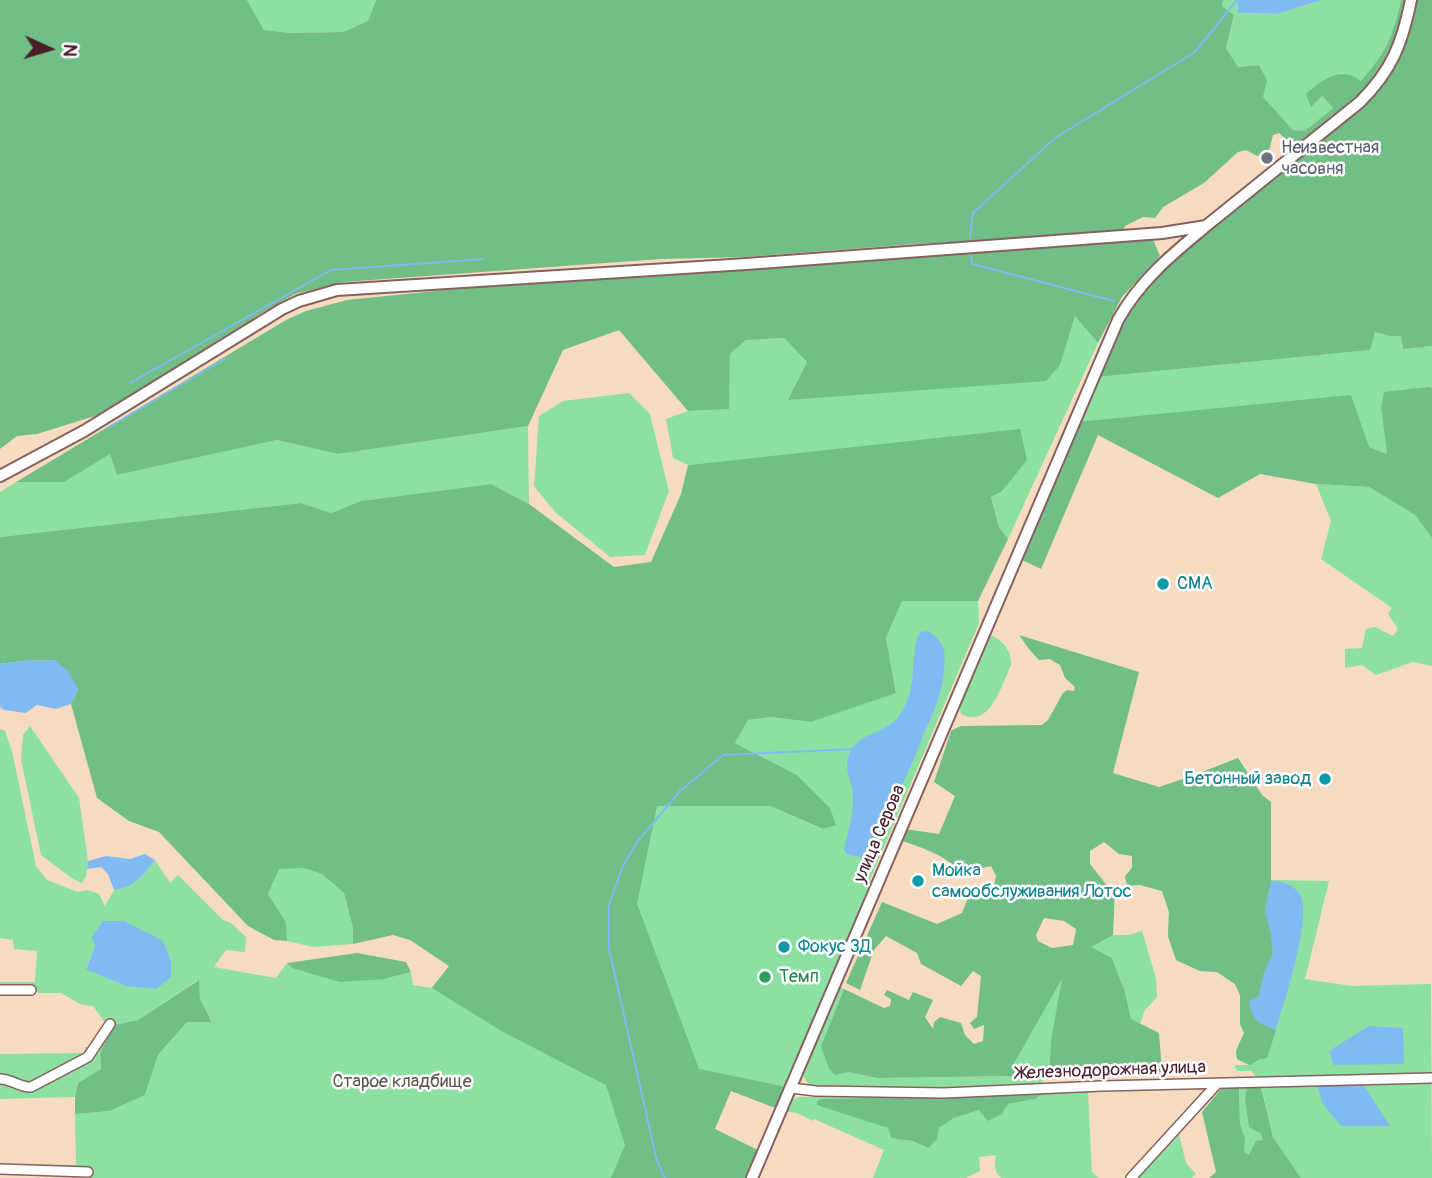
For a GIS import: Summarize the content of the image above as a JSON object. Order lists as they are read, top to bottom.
{
  "streets": {
    "main road": ["улица Серова"],
    "street": ["Железнодорожная улица"]
  },
  "crossings": [
    ["улица Серова", "Железнодорожная улица"]
  ],
  "parks": ["Старое кладбище"],
  "places": [
    "Неизвестная часовня",
    "CMA",
    "Бетонный завод",
    "Мойка самообслуживания Лотос",
    "Фокус 3Д",
    "Темп"
  ],
  "north": "right"
}
